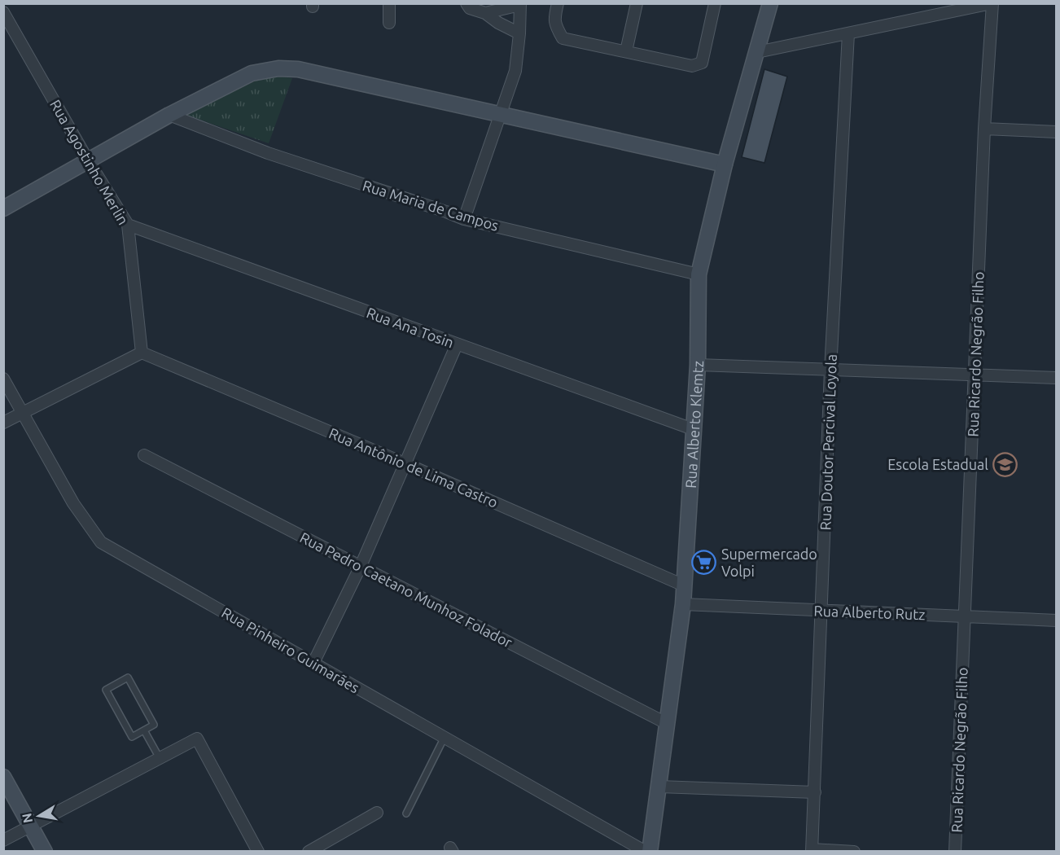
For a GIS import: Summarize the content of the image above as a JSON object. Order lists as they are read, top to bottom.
{
  "streets": {
    "street": [
      "Rua Agostinho Merlin",
      "Rua Maria de Campos",
      "Rua Ana Tosin",
      "Rua Ricardo Negrão Filho",
      "Rua Alberto Klemtz",
      "Rua Doutor Percival Loyola",
      "Rua Antônio de Lima Castro",
      "Rua Pedro Caetano Munhoz Folador",
      "Rua Alberto Rutz",
      "Rua Pinheiro Guimarães"
    ]
  },
  "crossings": [
    ["Rua Agostinho Merlin", "Rua Ana Tosin"],
    ["Rua Agostinho Merlin", "Rua Antônio de Lima Castro"],
    ["Rua Maria de Campos", "Rua Alberto Klemtz"],
    ["Rua Ana Tosin", "Rua Alberto Klemtz"],
    ["Rua Ricardo Negrão Filho", "Rua Alberto Rutz"],
    ["Rua Alberto Klemtz", "Rua Antônio de Lima Castro"],
    ["Rua Alberto Klemtz", "Rua Pedro Caetano Munhoz Folador"],
    ["Rua Alberto Klemtz", "Rua Alberto Rutz"],
    ["Rua Doutor Percival Loyola", "Rua Alberto Rutz"]
  ],
  "places": {
    "school or university": ["Escola Estadual"],
    "supermarket": ["Supermercado Volpi"]
  },
  "north": "left"
}
